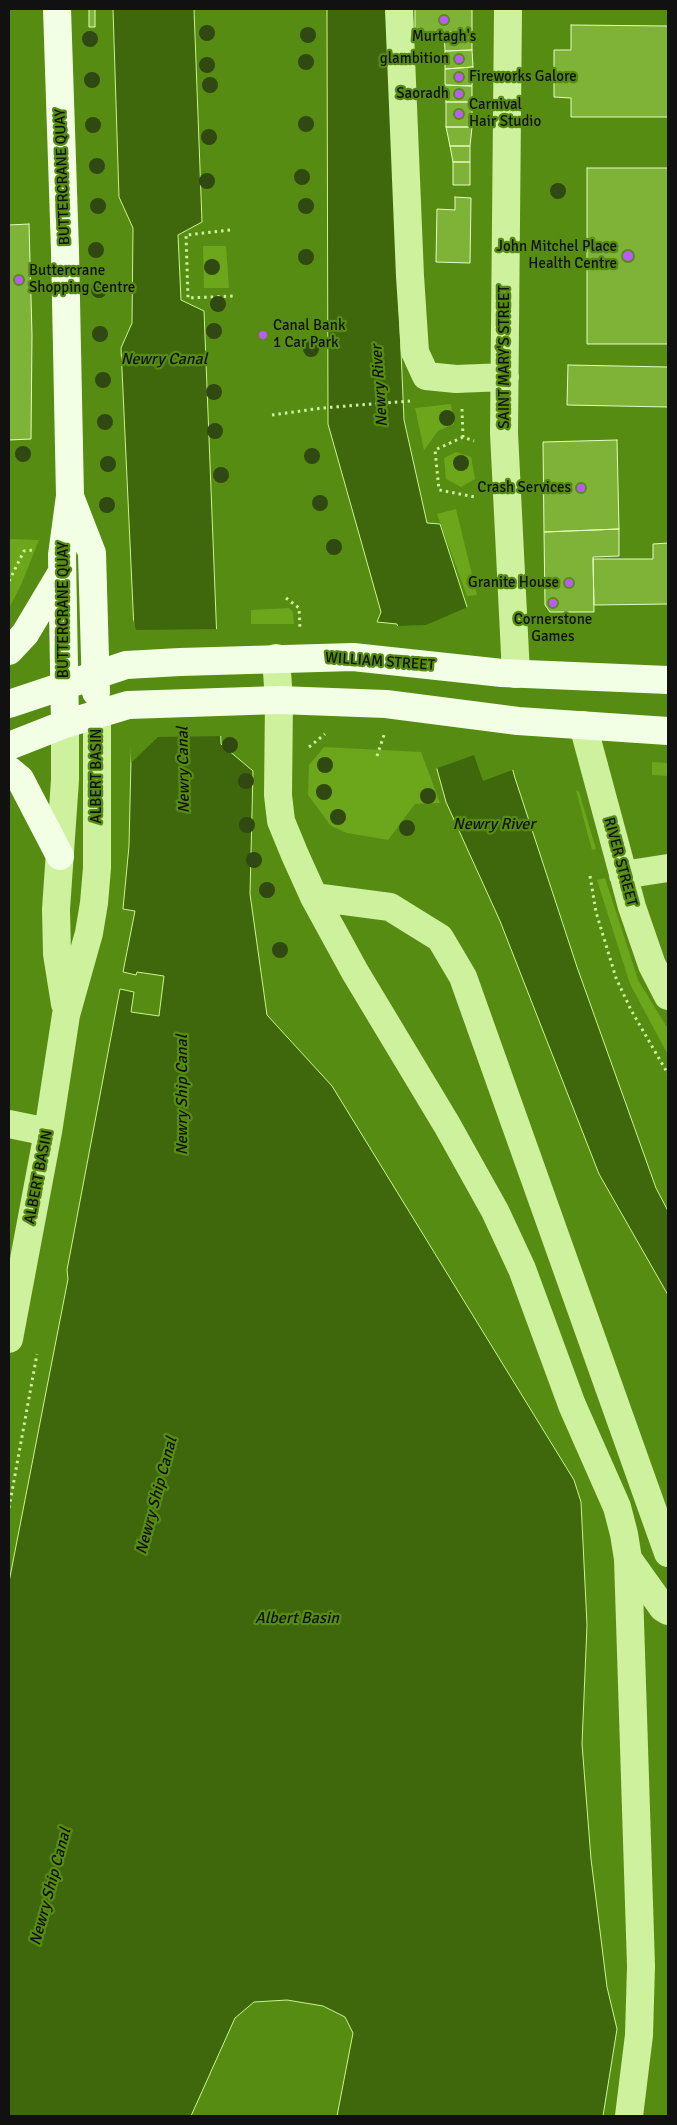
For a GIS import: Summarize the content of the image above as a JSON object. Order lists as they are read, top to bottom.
{
  "streets": {
    "main road": ["BUTTERCRANE QUAY", "WILLIAM STREET"],
    "street": ["SAINT MARY'S STREET", "ALBERT BASIN", "RIVER STREET"]
  },
  "crossings": [
    ["BUTTERCRANE QUAY", "WILLIAM STREET"],
    ["BUTTERCRANE QUAY", "ALBERT BASIN"],
    ["SAINT MARY'S STREET", "WILLIAM STREET"]
  ],
  "water": [
    "Newry Canal",
    "Newry River",
    "Newry Ship Canal",
    "Albert Basin"
  ],
  "places": [
    "Murtagh's",
    "glambition",
    "Fireworks Galore",
    "Saoradh",
    "Carnival Hair Studio",
    "John Mitchel Place Health Centre",
    "Buttercrane Shopping Centre",
    "Canal Bank 1 Car Park",
    "Crash Services",
    "Granite House",
    "Cornerstone Games"
  ]
}
